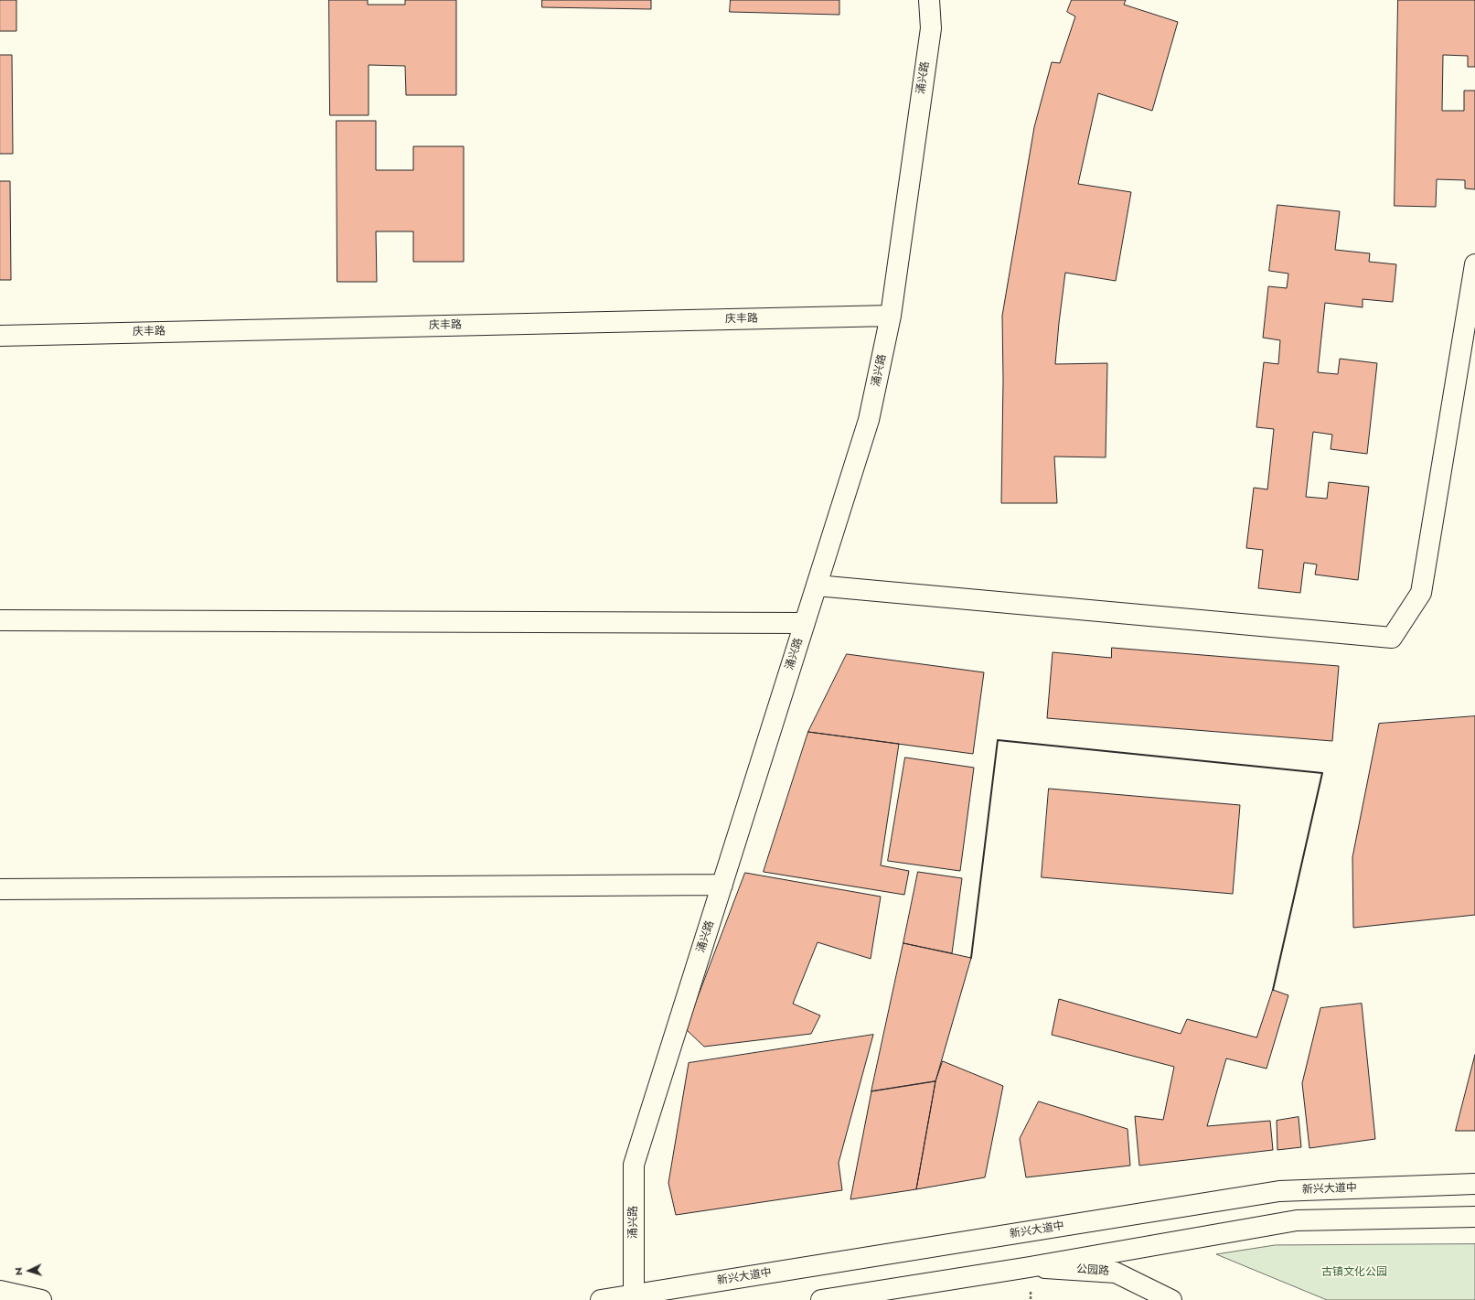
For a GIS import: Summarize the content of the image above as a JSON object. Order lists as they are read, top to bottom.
{
  "streets": {
    "street": [
      "涌兴路",
      "庆丰路",
      "新兴大道中",
      "公园路"
    ]
  },
  "crossings": [
    ["涌兴路", "庆丰路"],
    ["涌兴路", "新兴大道中"]
  ],
  "parks": ["古镇文化公园"],
  "north": "left"
}
